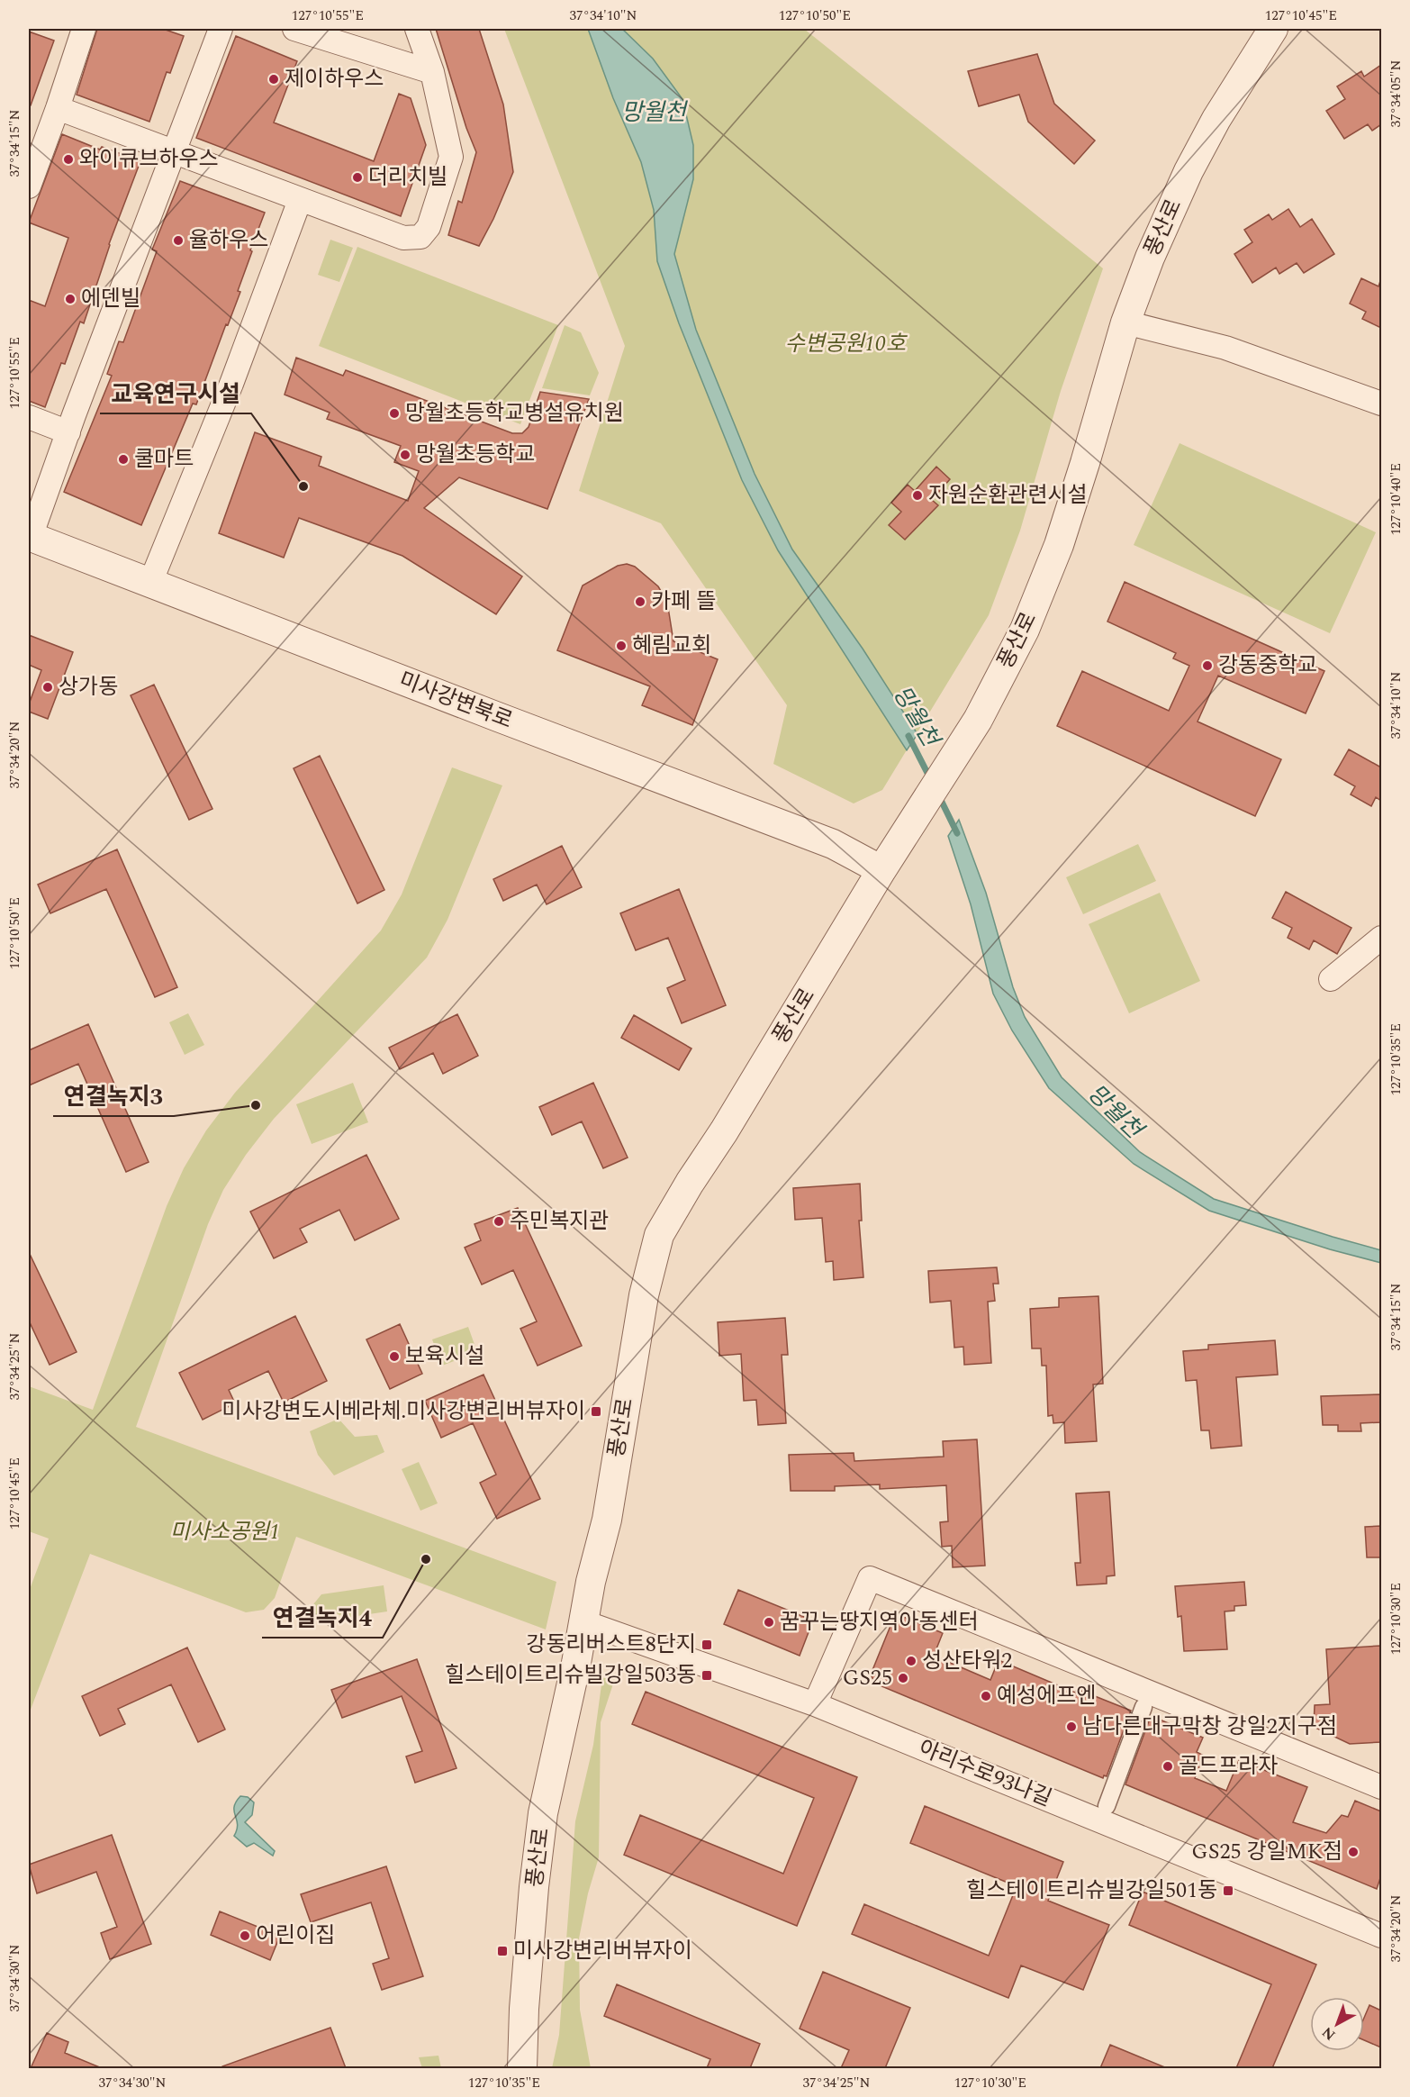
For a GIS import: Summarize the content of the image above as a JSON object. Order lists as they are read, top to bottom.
{
  "streets": {
    "street": ["풍산로", "미사강변북로", "아리수로93나길"]
  },
  "crossings": [
    ["풍산로", "미사강변북로"],
    ["풍산로", "아리수로93나길"]
  ],
  "water": ["망월천"],
  "parks": ["수변공원10호", "미사소공원1"],
  "places": {
    "other": [
      "제이하우스",
      "와이큐브하우스",
      "더리치빌",
      "율하우스",
      "에덴빌",
      "망월초등학교병설유치원",
      "망월초등학교",
      "쿨마트",
      "교육연구시설",
      "자원순환관련시설",
      "카페 뜰",
      "혜림교회",
      "강동중학교",
      "상가동",
      "연결녹지3",
      "주민복지관",
      "보육시설",
      "연결녹지4",
      "꿈꾸는땅지역아동센터",
      "성산타워2",
      "GS25",
      "예성에프엔",
      "남다른대구막창 강일2지구점",
      "골드프라자",
      "GS25 강일MK점",
      "어린이집"
    ],
    "transit": [
      "미사강변도시베라체.미사강변리버뷰자이",
      "강동리버스트8단지",
      "힐스테이트리슈빌강일503동",
      "힐스테이트리슈빌강일501동",
      "미사강변리버뷰자이"
    ]
  },
  "north": "bottom left",
  "coordinates": [
    "127°10'55\"E",
    "37°34'10\"N",
    "127°10'50\"E",
    "127°10'45\"E",
    "37°34'05\"N",
    "37°34'15\"N",
    "127°10'40\"E",
    "37°34'20\"N",
    "127°10'35\"E",
    "37°34'25\"N",
    "127°10'30\"E",
    "37°34'30\"N"
  ]
}
